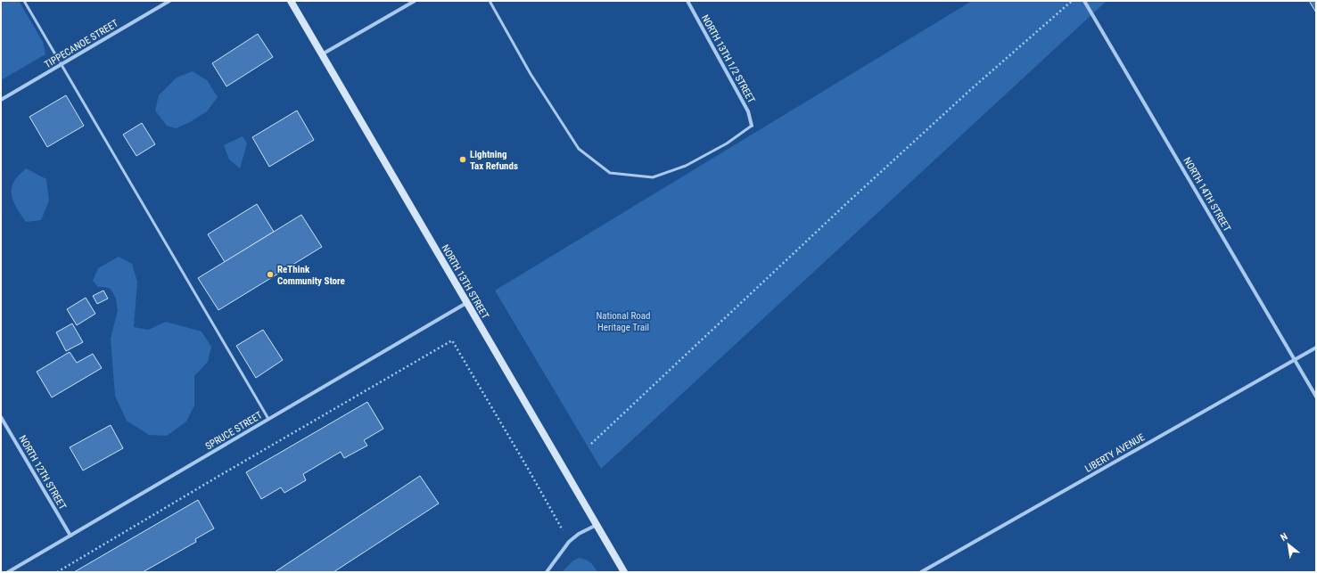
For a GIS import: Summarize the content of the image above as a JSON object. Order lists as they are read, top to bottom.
{
  "streets": {
    "main road": ["NORTH 13TH STREET"],
    "street": [
      "TIPPECANOE STREET",
      "NORTH 13TH 1/2 STREET",
      "NORTH 14TH STREET",
      "SPRUCE STREET",
      "LIBERTY AVENUE",
      "NORTH 12TH STREET"
    ]
  },
  "crossings": [
    ["NORTH 14TH STREET", "LIBERTY AVENUE"],
    ["NORTH 13TH STREET", "SPRUCE STREET"],
    ["SPRUCE STREET", "NORTH 12TH STREET"]
  ],
  "parks": ["National Road Heritage Trail"],
  "places": ["Lightning Tax Refunds", "ReThink Community Store"],
  "north": "top left"
}
